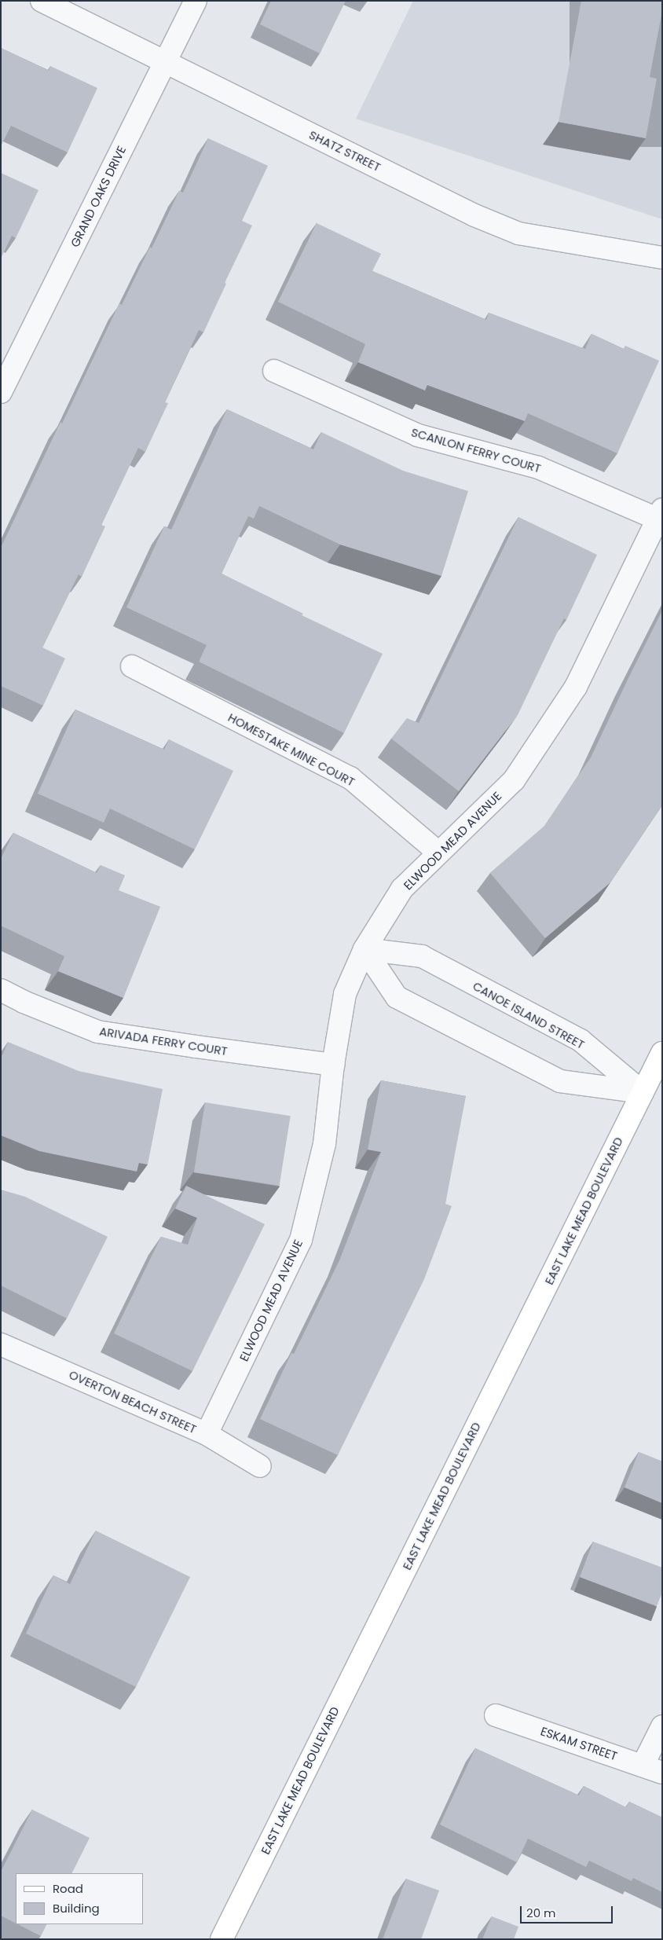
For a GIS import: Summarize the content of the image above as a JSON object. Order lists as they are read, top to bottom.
{
  "streets": {
    "main road": ["EAST LAKE MEAD BOULEVARD"],
    "street": [
      "SHATZ STREET",
      "GRAND OAKS DRIVE",
      "SCANLON FERRY COURT",
      "HOMESTAKE MINE COURT",
      "ELWOOD MEAD AVENUE",
      "CANOE ISLAND STREET",
      "ARIVADA FERRY COURT",
      "OVERTON BEACH STREET",
      "ESKAM STREET"
    ]
  },
  "crossings": [
    ["SHATZ STREET", "GRAND OAKS DRIVE"],
    ["SCANLON FERRY COURT", "ELWOOD MEAD AVENUE"],
    ["HOMESTAKE MINE COURT", "ELWOOD MEAD AVENUE"],
    ["ELWOOD MEAD AVENUE", "CANOE ISLAND STREET"],
    ["ELWOOD MEAD AVENUE", "ARIVADA FERRY COURT"],
    ["ELWOOD MEAD AVENUE", "OVERTON BEACH STREET"],
    ["CANOE ISLAND STREET", "EAST LAKE MEAD BOULEVARD"]
  ],
  "legend": ["Road", "Building"],
  "scale_bar": "20 m"
}
